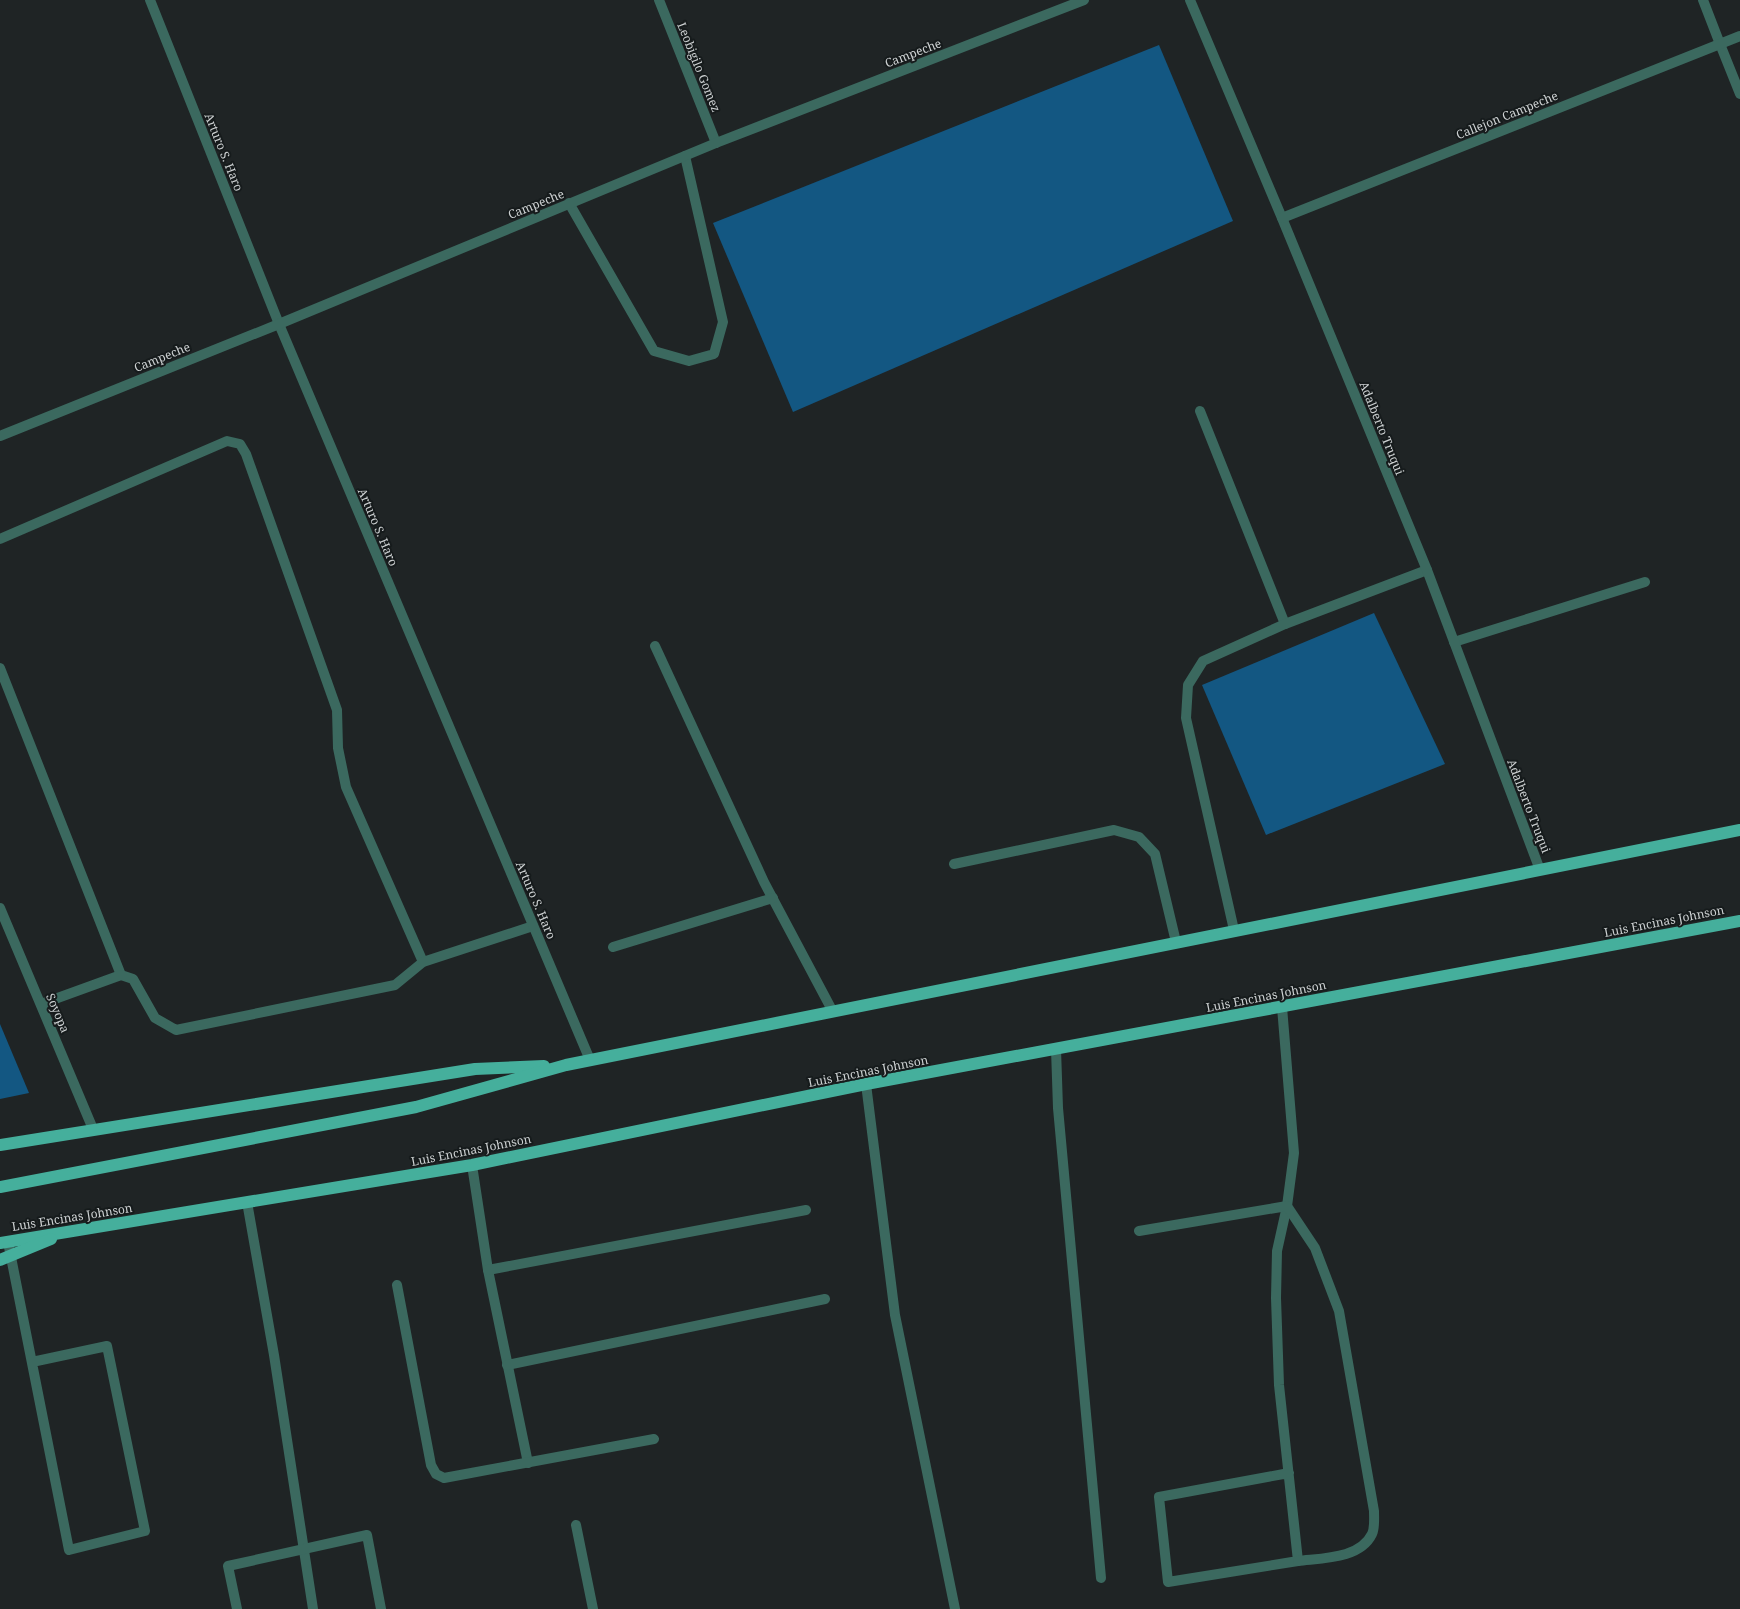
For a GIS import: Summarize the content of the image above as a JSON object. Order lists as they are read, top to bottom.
{
  "streets": {
    "main road": ["Luis Encinas Johnson"],
    "street": [
      "Campeche",
      "Leobigilo Gomez",
      "Callejon Campeche",
      "Arturo S. Haro",
      "Adalberto Truqui",
      "Soyopa"
    ]
  },
  "crossings": [
    ["Campeche", "Leobigilo Gomez"],
    ["Campeche", "Arturo S. Haro"],
    ["Callejon Campeche", "Adalberto Truqui"]
  ]
}
